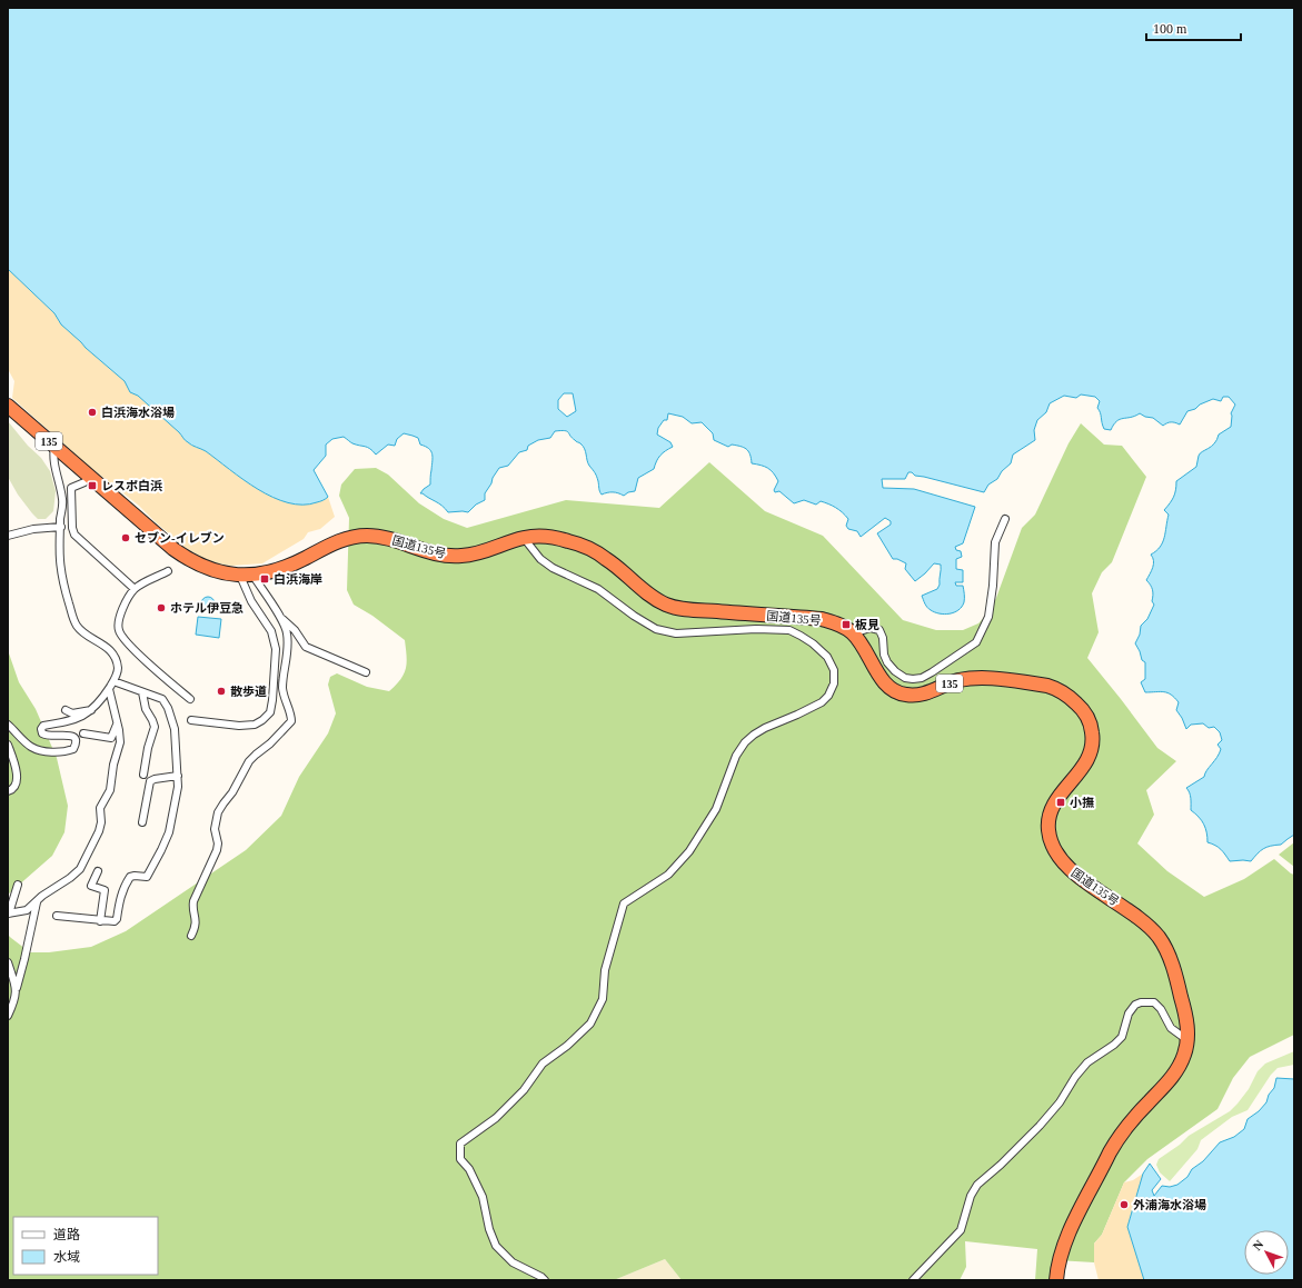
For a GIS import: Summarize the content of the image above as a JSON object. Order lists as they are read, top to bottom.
{
  "streets": {
    "highway": ["135", "国道135号"]
  },
  "places": {
    "other": [
      "白浜海水浴場",
      "セブン-イレブン",
      "ホテル伊豆急",
      "散歩道",
      "外浦海水浴場"
    ],
    "transit": [
      "レスポ白浜",
      "白浜海岸",
      "板見",
      "小撫"
    ]
  },
  "legend": ["道路", "水域"],
  "scale_bar": "100 m",
  "north": "top left"
}
